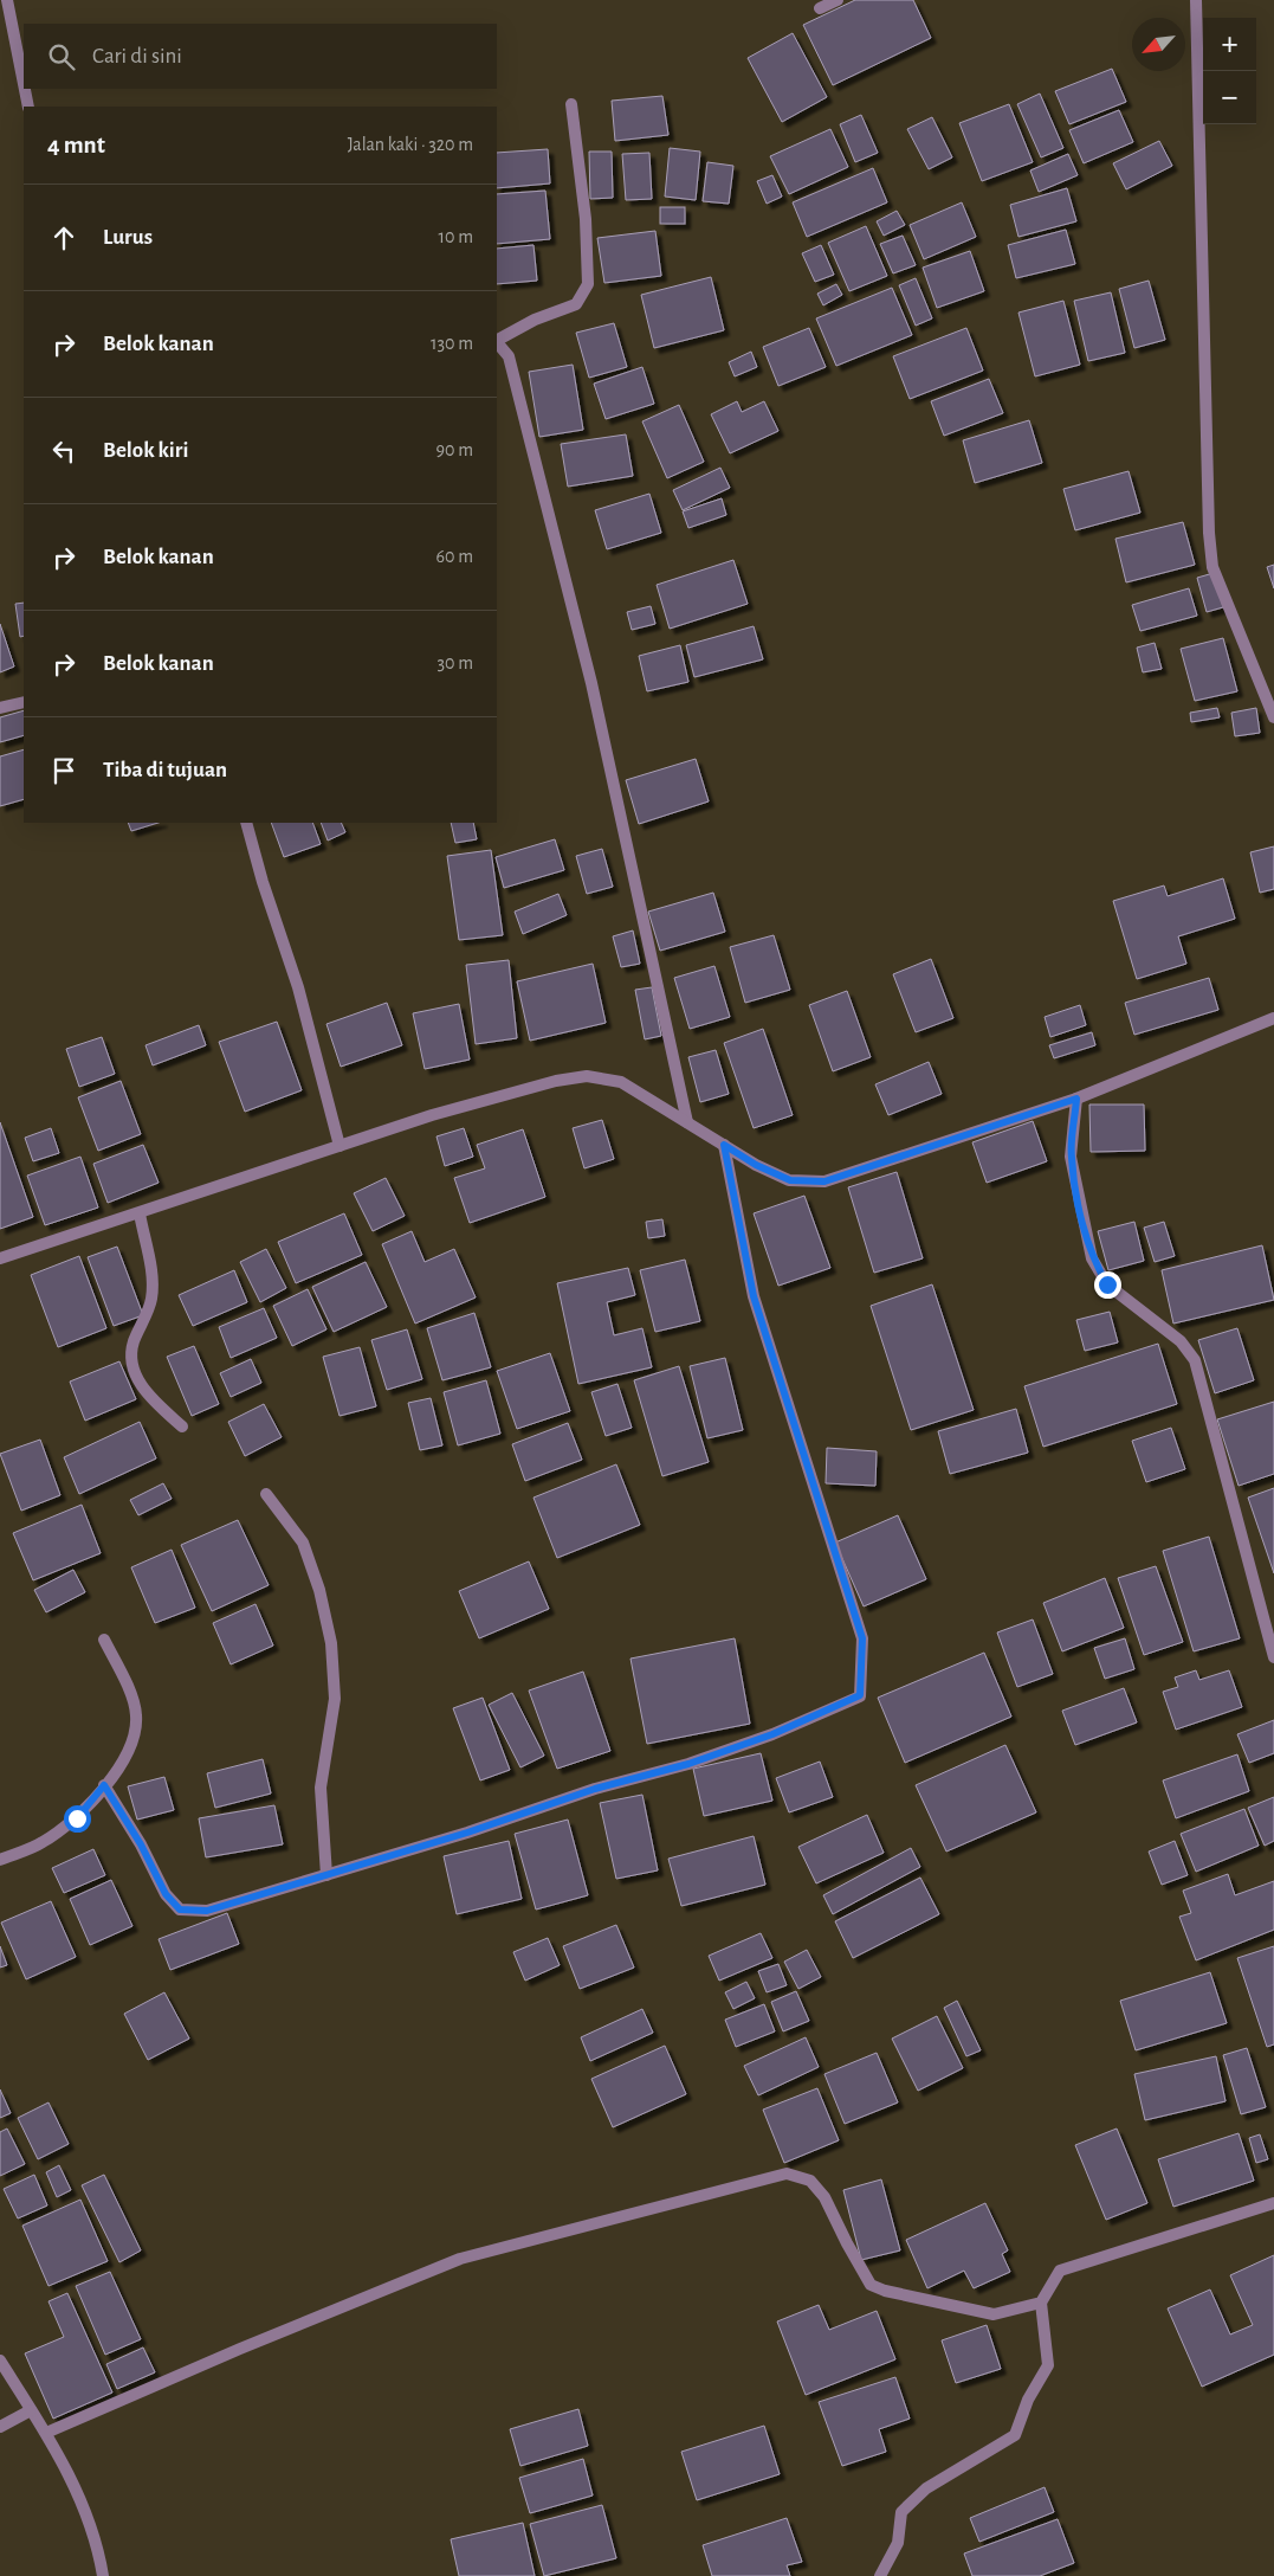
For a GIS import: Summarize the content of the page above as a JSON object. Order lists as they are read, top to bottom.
{
  "north": "bottom left",
  "page": {
    "map_buttons": ["+", "−"],
    "search": "Cari di sini",
    "heading": ["4 mnt", "Jalan kaki · 320 m"],
    "list": [
      ["Lurus", "10 m"],
      ["Belok kanan", "130 m"],
      ["Belok kiri", "90 m"],
      ["Belok kanan", "60 m"],
      ["Belok kanan", "30 m"],
      "Tiba di tujuan"
    ]
  }
}
